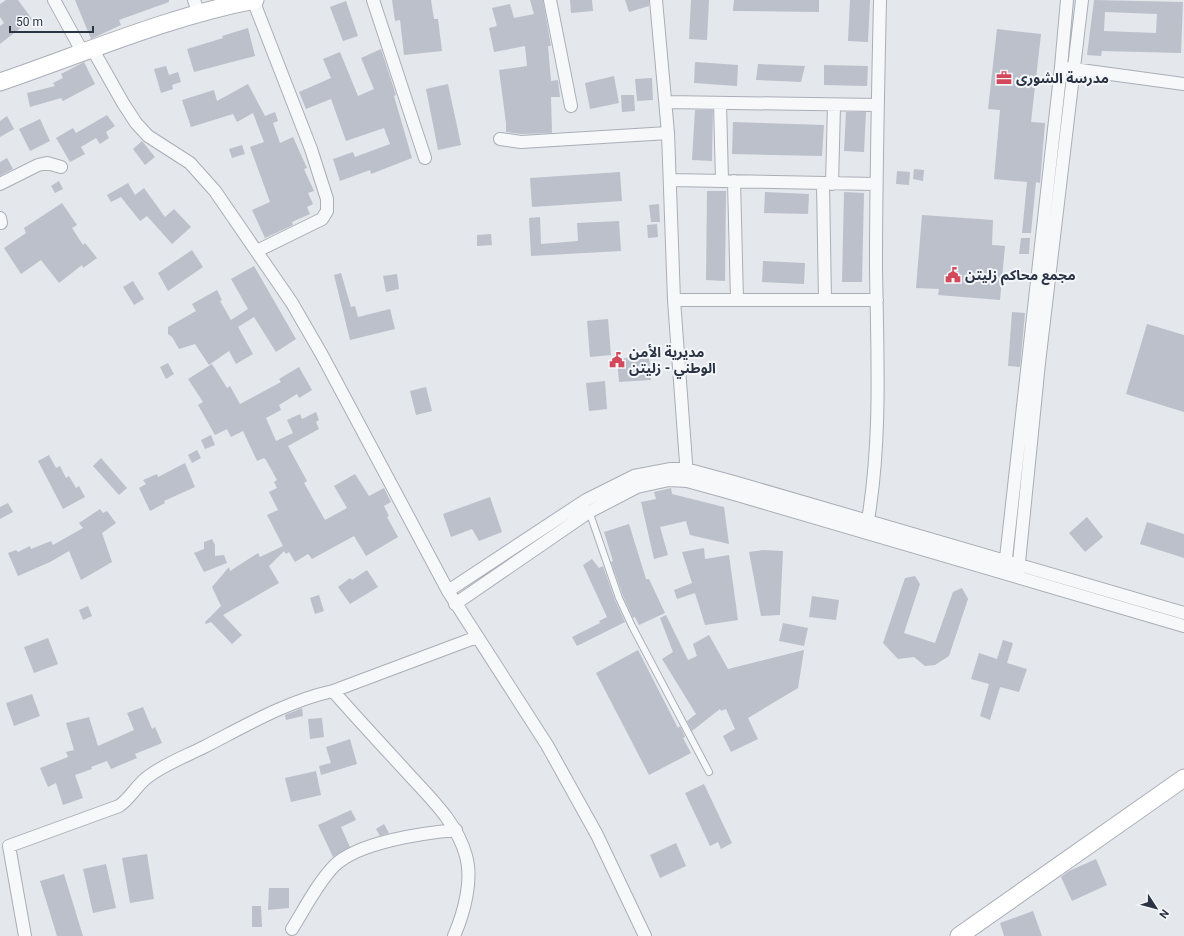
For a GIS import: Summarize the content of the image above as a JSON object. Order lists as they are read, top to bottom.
{
  "places": {
    "office": ["مدرسة الشورى"],
    "public building": ["مجمع محاكم زليتن", "مديرية الأمن الوطني - زليتن"]
  },
  "scale_bar": "50 m",
  "north": "bottom right"
}
